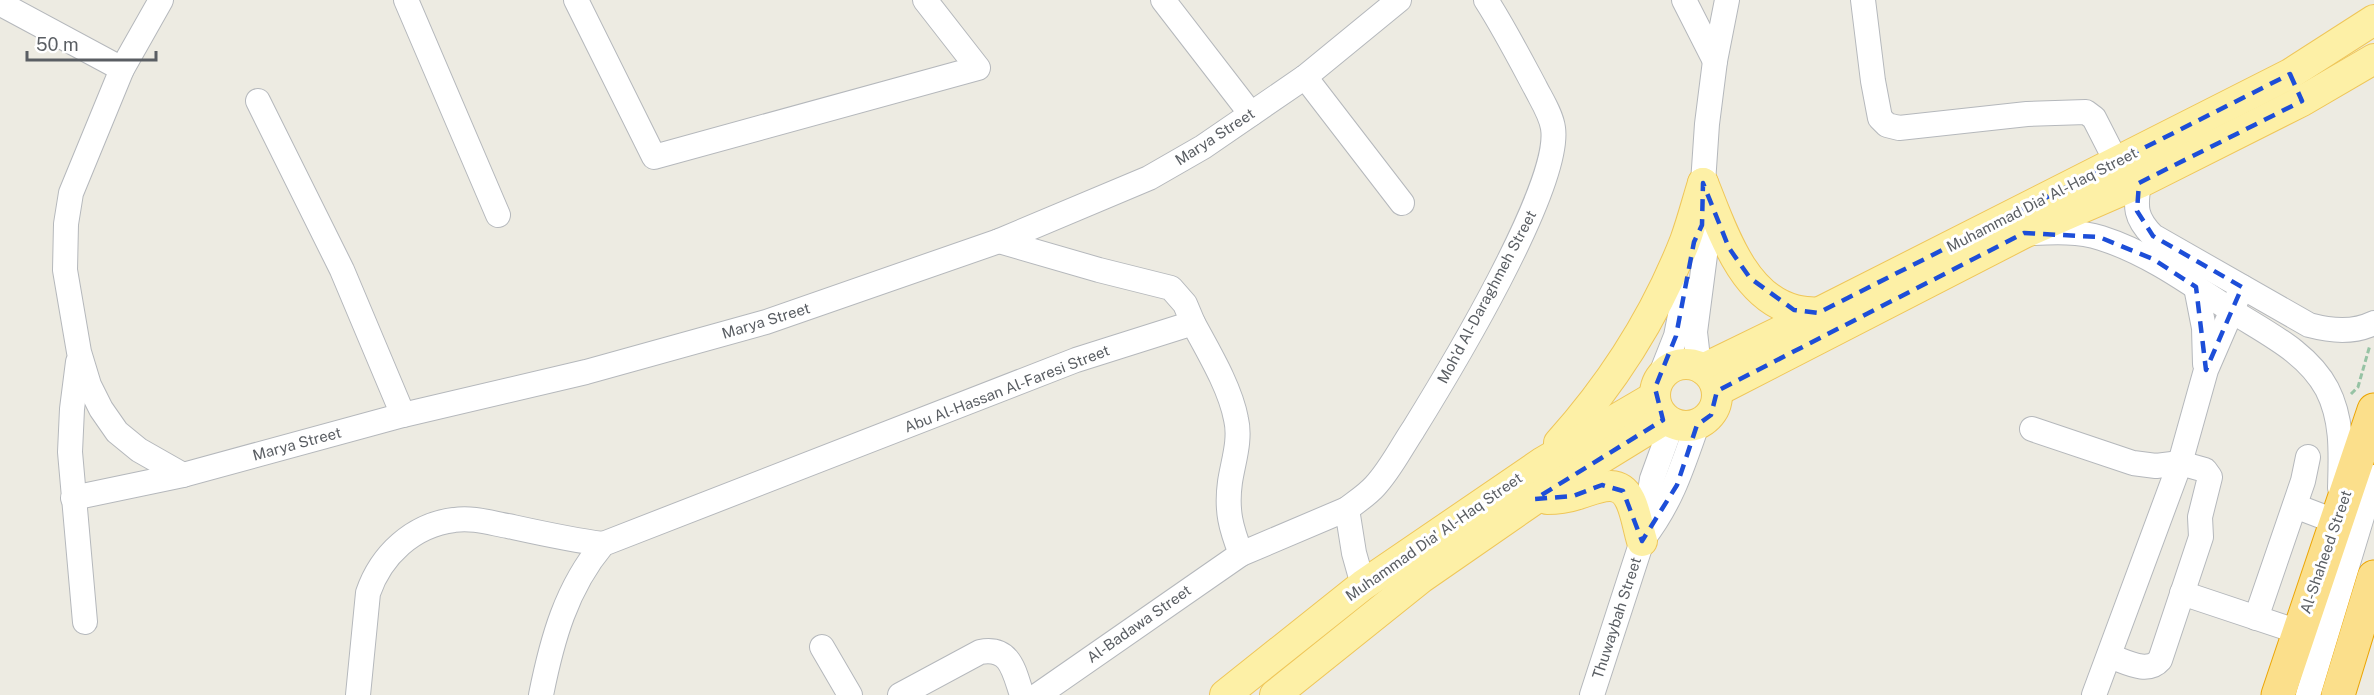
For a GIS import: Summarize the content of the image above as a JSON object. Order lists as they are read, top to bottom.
{
  "streets": {
    "highway": ["Al-Shaheed Street"],
    "main road": ["Muhammad Dia' Al-Haq Street"],
    "street": [
      "Marya Street",
      "Moh'd Al-Daraghmeh Street",
      "Abu Al-Hassan Al-Faresi Street",
      "Thuwaybah Street",
      "Al-Badawa Street"
    ]
  },
  "crossings": [
    ["Muhammad Dia' Al-Haq Street", "Thuwaybah Street"]
  ],
  "scale_bar": "50 m"
}
